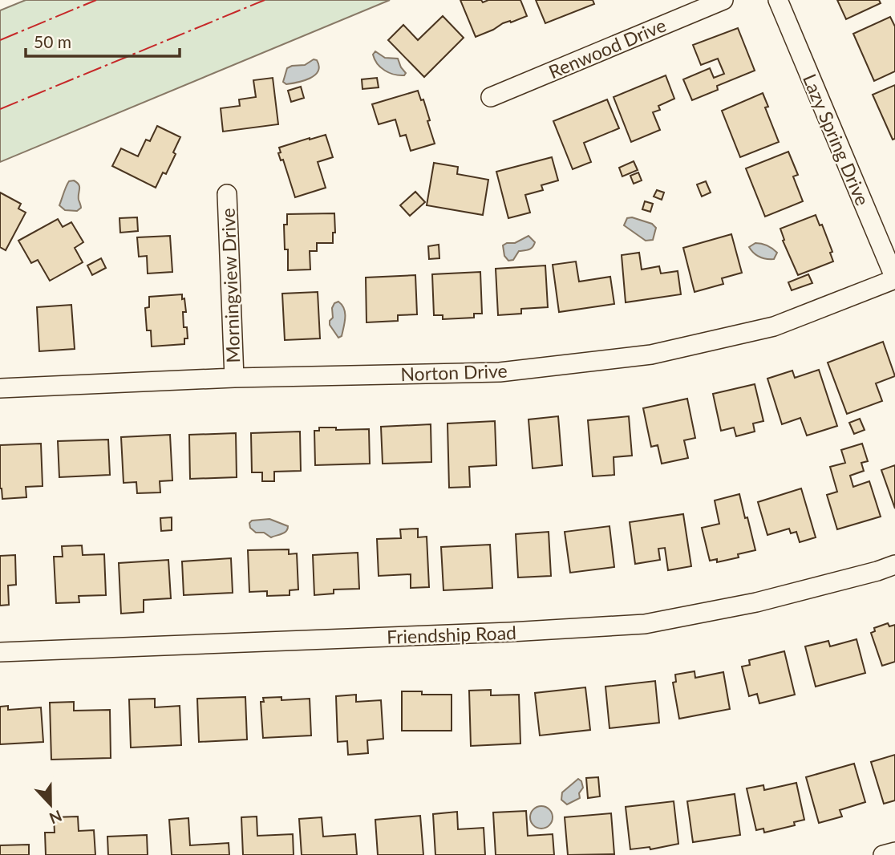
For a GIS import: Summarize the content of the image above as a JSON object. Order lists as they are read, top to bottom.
{
  "streets": {
    "street": [
      "Renwood Drive",
      "Lazy Spring Drive",
      "Morningview Drive",
      "Norton Drive",
      "Friendship Road"
    ]
  },
  "crossings": [
    ["Lazy Spring Drive", "Norton Drive"],
    ["Morningview Drive", "Norton Drive"]
  ],
  "scale_bar": "50 m",
  "north": "bottom"
}
